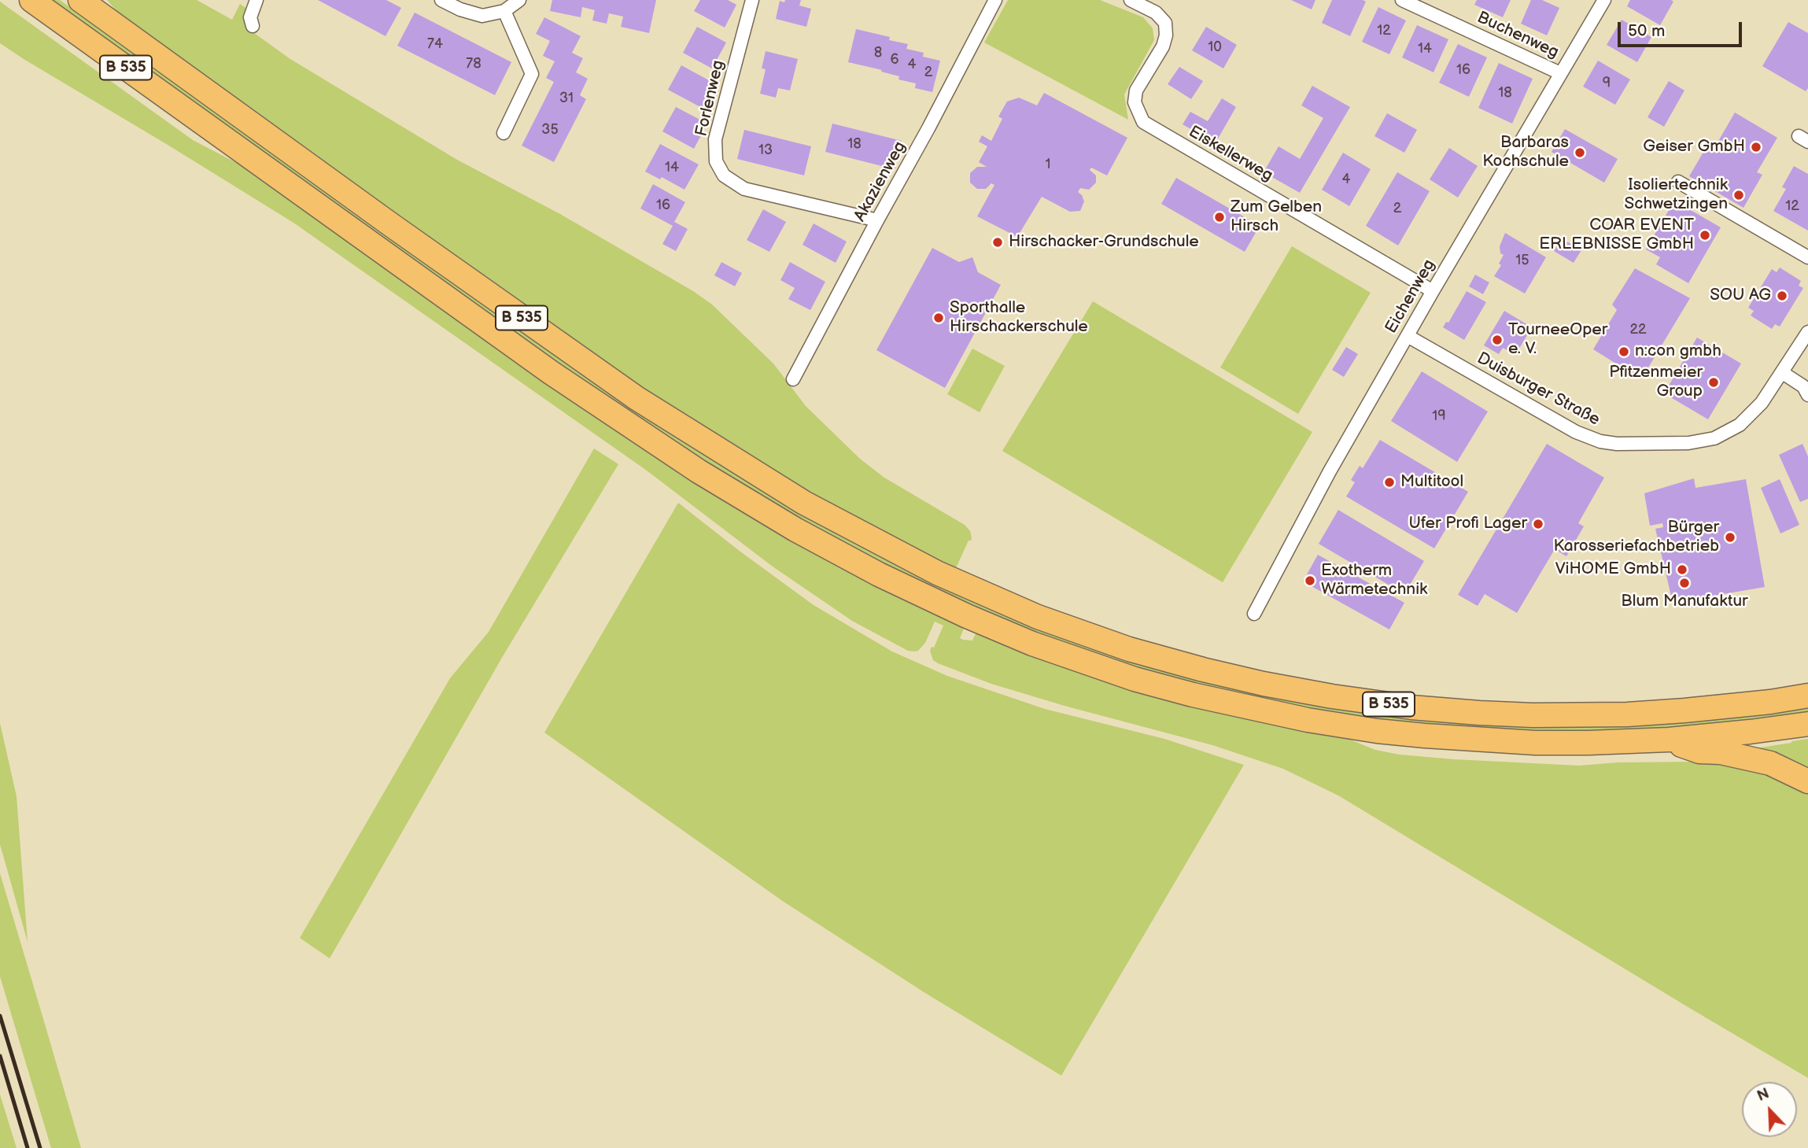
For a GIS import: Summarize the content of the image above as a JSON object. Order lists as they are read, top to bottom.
{
  "streets": {
    "highway": ["B 535"],
    "street": [
      "Buchenweg",
      "Forlenweg",
      "Eiskellerweg",
      "Akazienweg",
      "Eichenweg",
      "Duisburger Straße"
    ]
  },
  "crossings": [
    ["Buchenweg", "Eichenweg"],
    ["Forlenweg", "Akazienweg"],
    ["Eiskellerweg", "Eichenweg"],
    ["Eichenweg", "Duisburger Straße"]
  ],
  "places": [
    "Geiser GmbH",
    "Barbaras Kochschule",
    "Isoliertechnik Schwetzingen",
    "Zum Gelben Hirsch",
    "COAR EVENT ERLEBNISSE GmbH",
    "Hirschacker-Grundschule",
    "SOU AG",
    "Sporthalle Hirschackerschule",
    "TourneeOper e. V.",
    "n:con gmbh",
    "Pfitzenmeier Group",
    "Multitool",
    "Ufer Profi Lager",
    "Bürger Karosseriefachbetrieb",
    "ViHOME GmbH",
    "Exotherm Wärmetechnik",
    "Blum Manufaktur"
  ],
  "house_numbers": [
    "12",
    "74",
    "10",
    "14",
    "8",
    "6",
    "78",
    "4",
    "16",
    "2",
    "9",
    "18",
    "31",
    "35",
    "18",
    "13",
    "1",
    "14",
    "4",
    "16",
    "12",
    "2",
    "15",
    "22",
    "19"
  ],
  "scale_bar": "50 m",
  "north": "top left"
}
